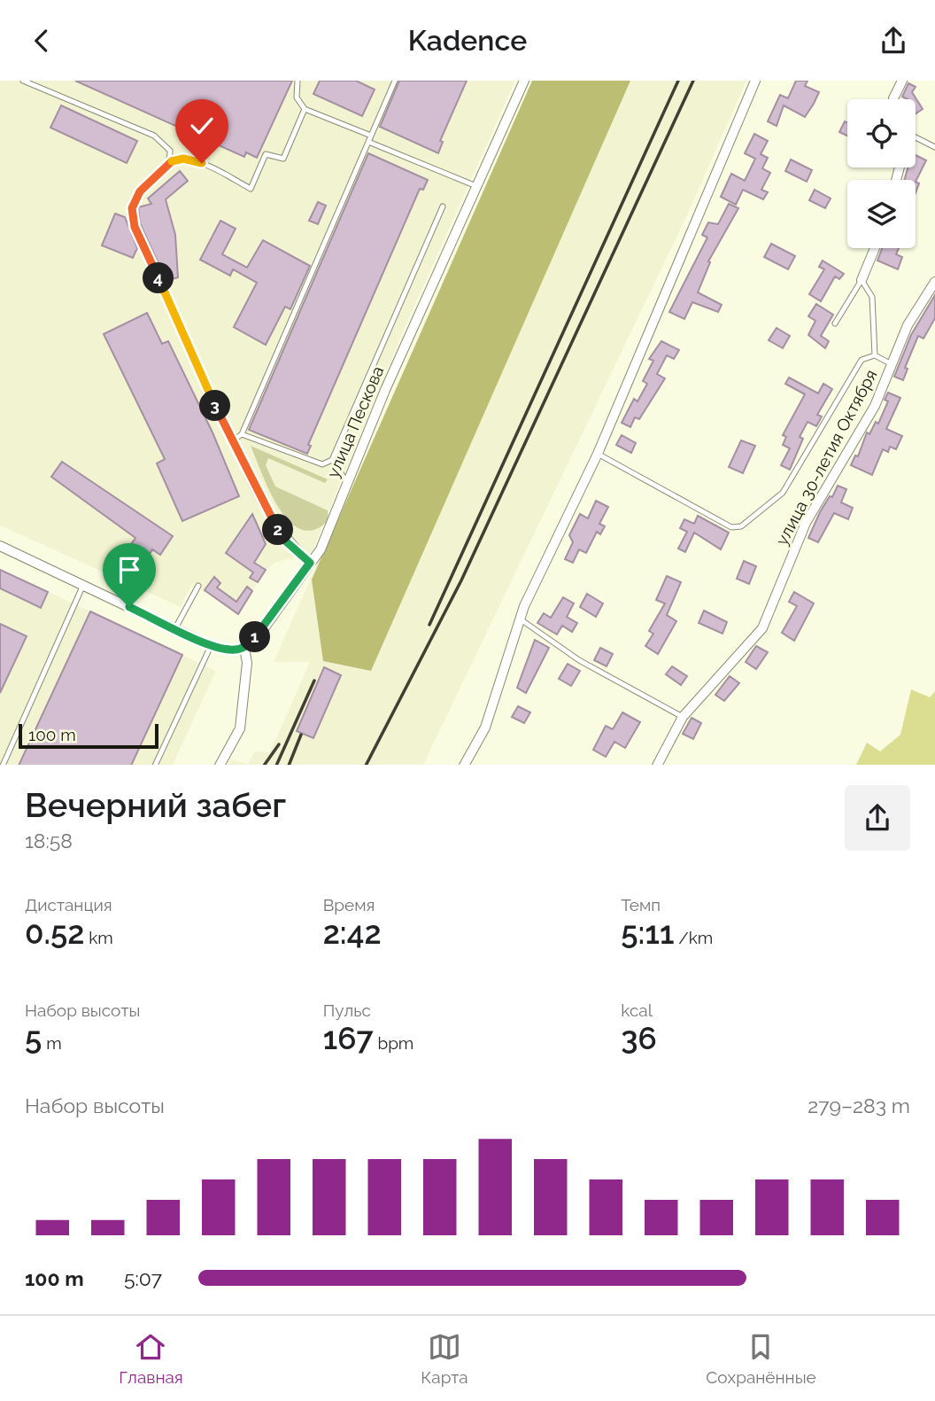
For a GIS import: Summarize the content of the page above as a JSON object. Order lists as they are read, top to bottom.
{
  "streets": {
    "street": ["улица Пескова", "улица 30-летия Октября"]
  },
  "scale_bar": "100 m",
  "page": {
    "header": "Kadence",
    "pins": [
      "4",
      "3",
      "2",
      "1"
    ],
    "scale": "100 m",
    "heading": ["Вечерний забег", "18:58"],
    "stats": [
      ["Дистанция", "0.52 km"],
      ["Время", "2:42"],
      ["Темп", "5:11 /km"],
      ["Набор высоты", "5 m"],
      ["Пульс", "167 bpm"],
      ["kcal", "36"]
    ],
    "chart": ["Набор высоты", "279–283 m"],
    "list": [
      {
        "name": "100 m",
        "note": "5:07"
      }
    ],
    "tabs": ["Главная", "Карта", "Сохранённые"]
  }
}
